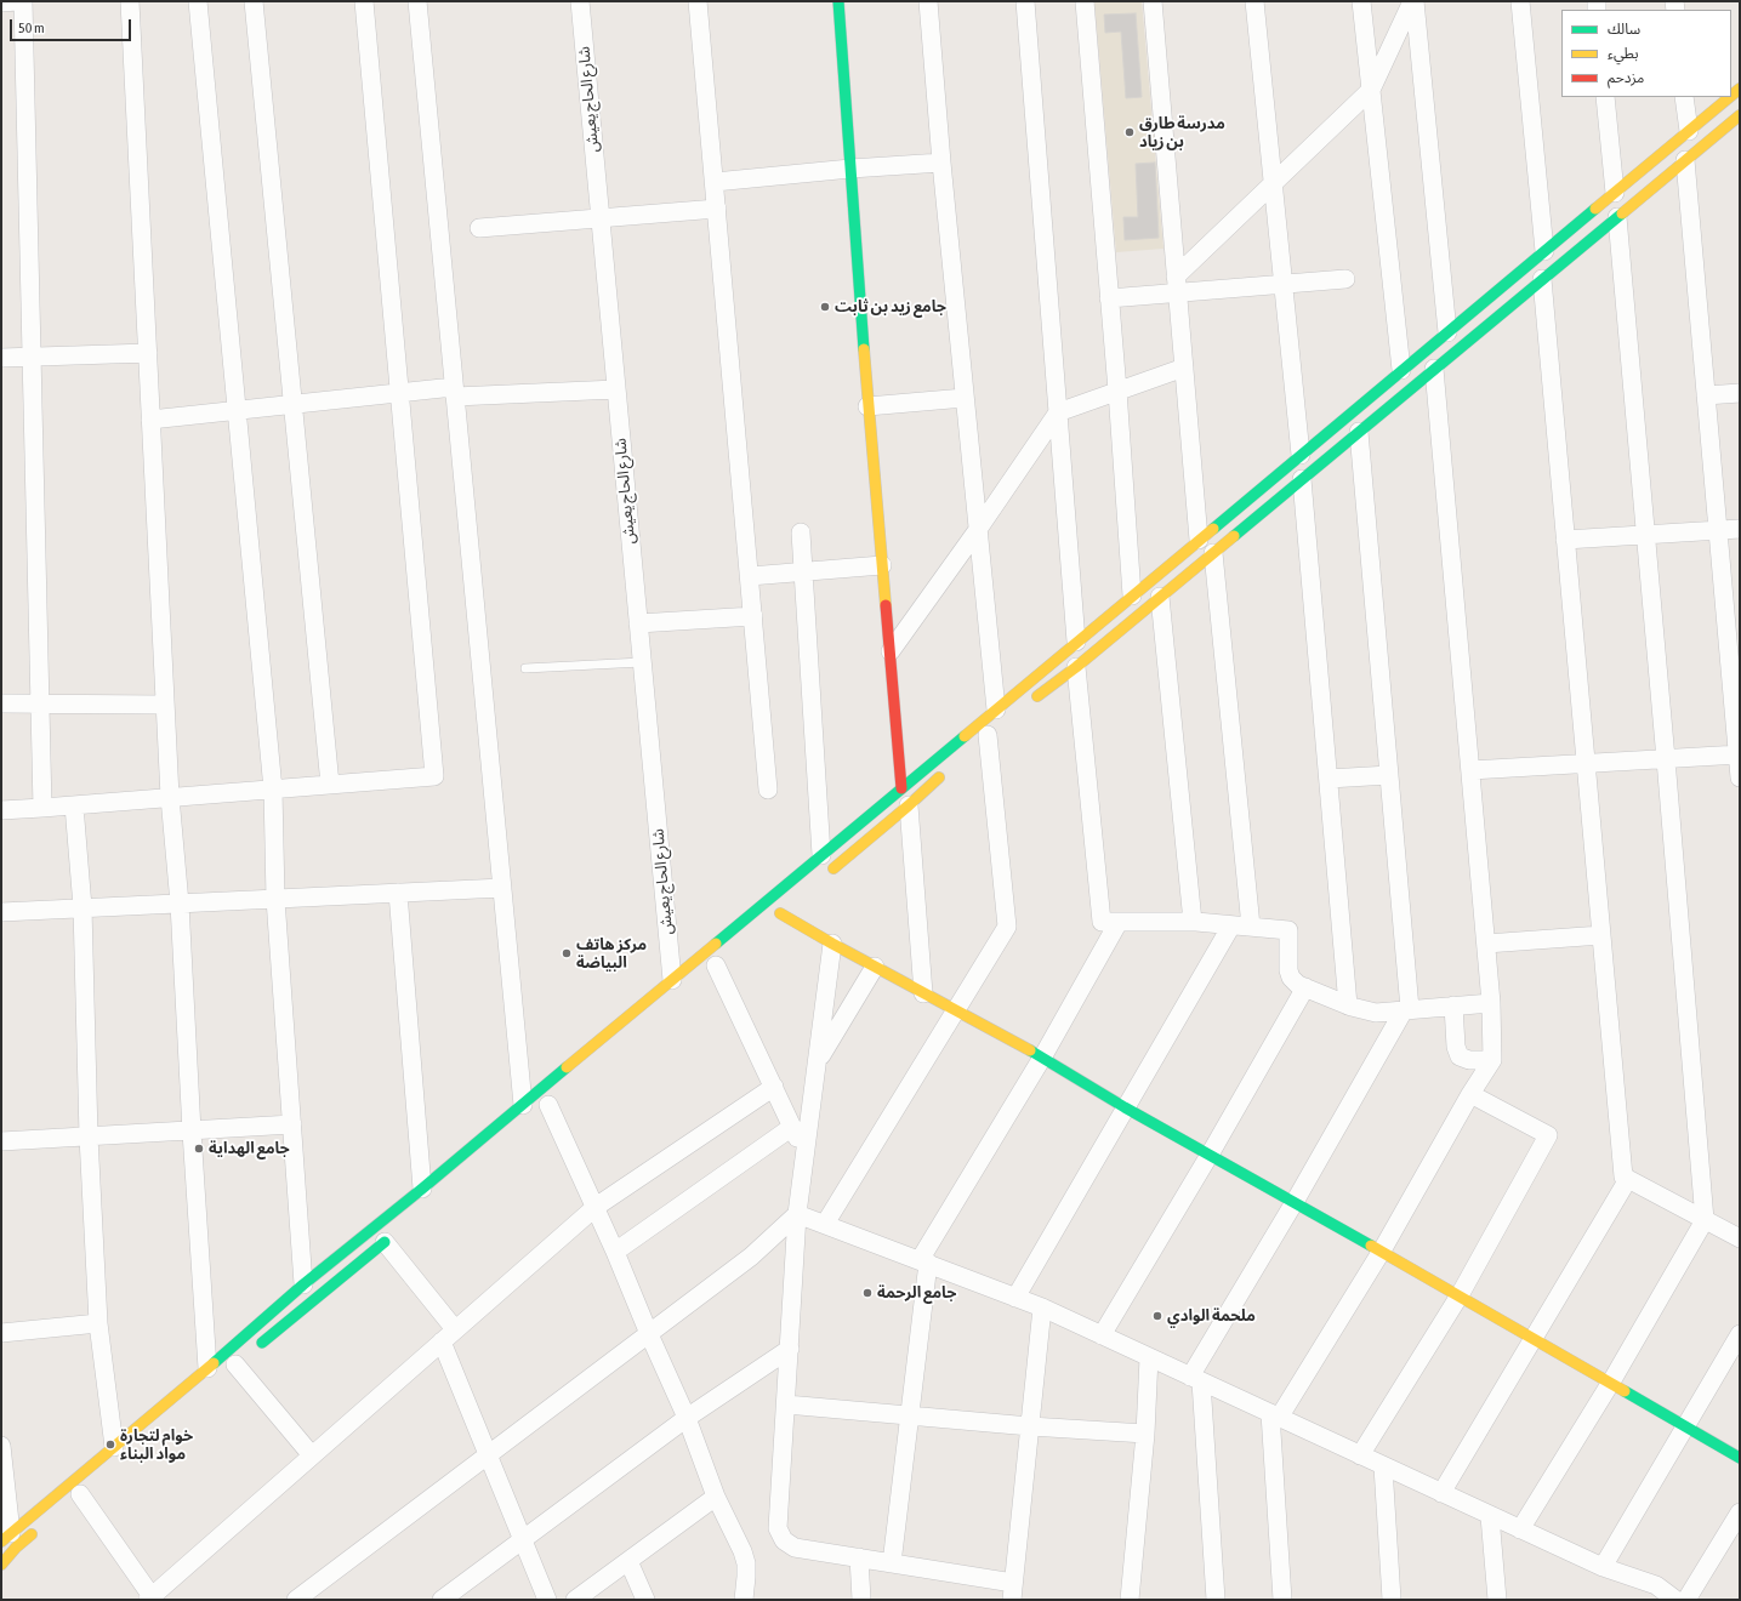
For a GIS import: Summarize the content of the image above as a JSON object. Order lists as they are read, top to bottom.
{
  "streets": {
    "street": ["شارع الحاج يعيش"]
  },
  "places": [
    "مدرسة طارق بن زياد",
    "جامع زيد بن ثابت",
    "مركز هاتف البياضة",
    "جامع الهداية",
    "جامع الرحمة",
    "ملحمة الوادي",
    "خوام لتجارة مواد البناء"
  ],
  "legend": ["سالك", "بطيء", "مزدحم"],
  "scale_bar": "50 m"
}
